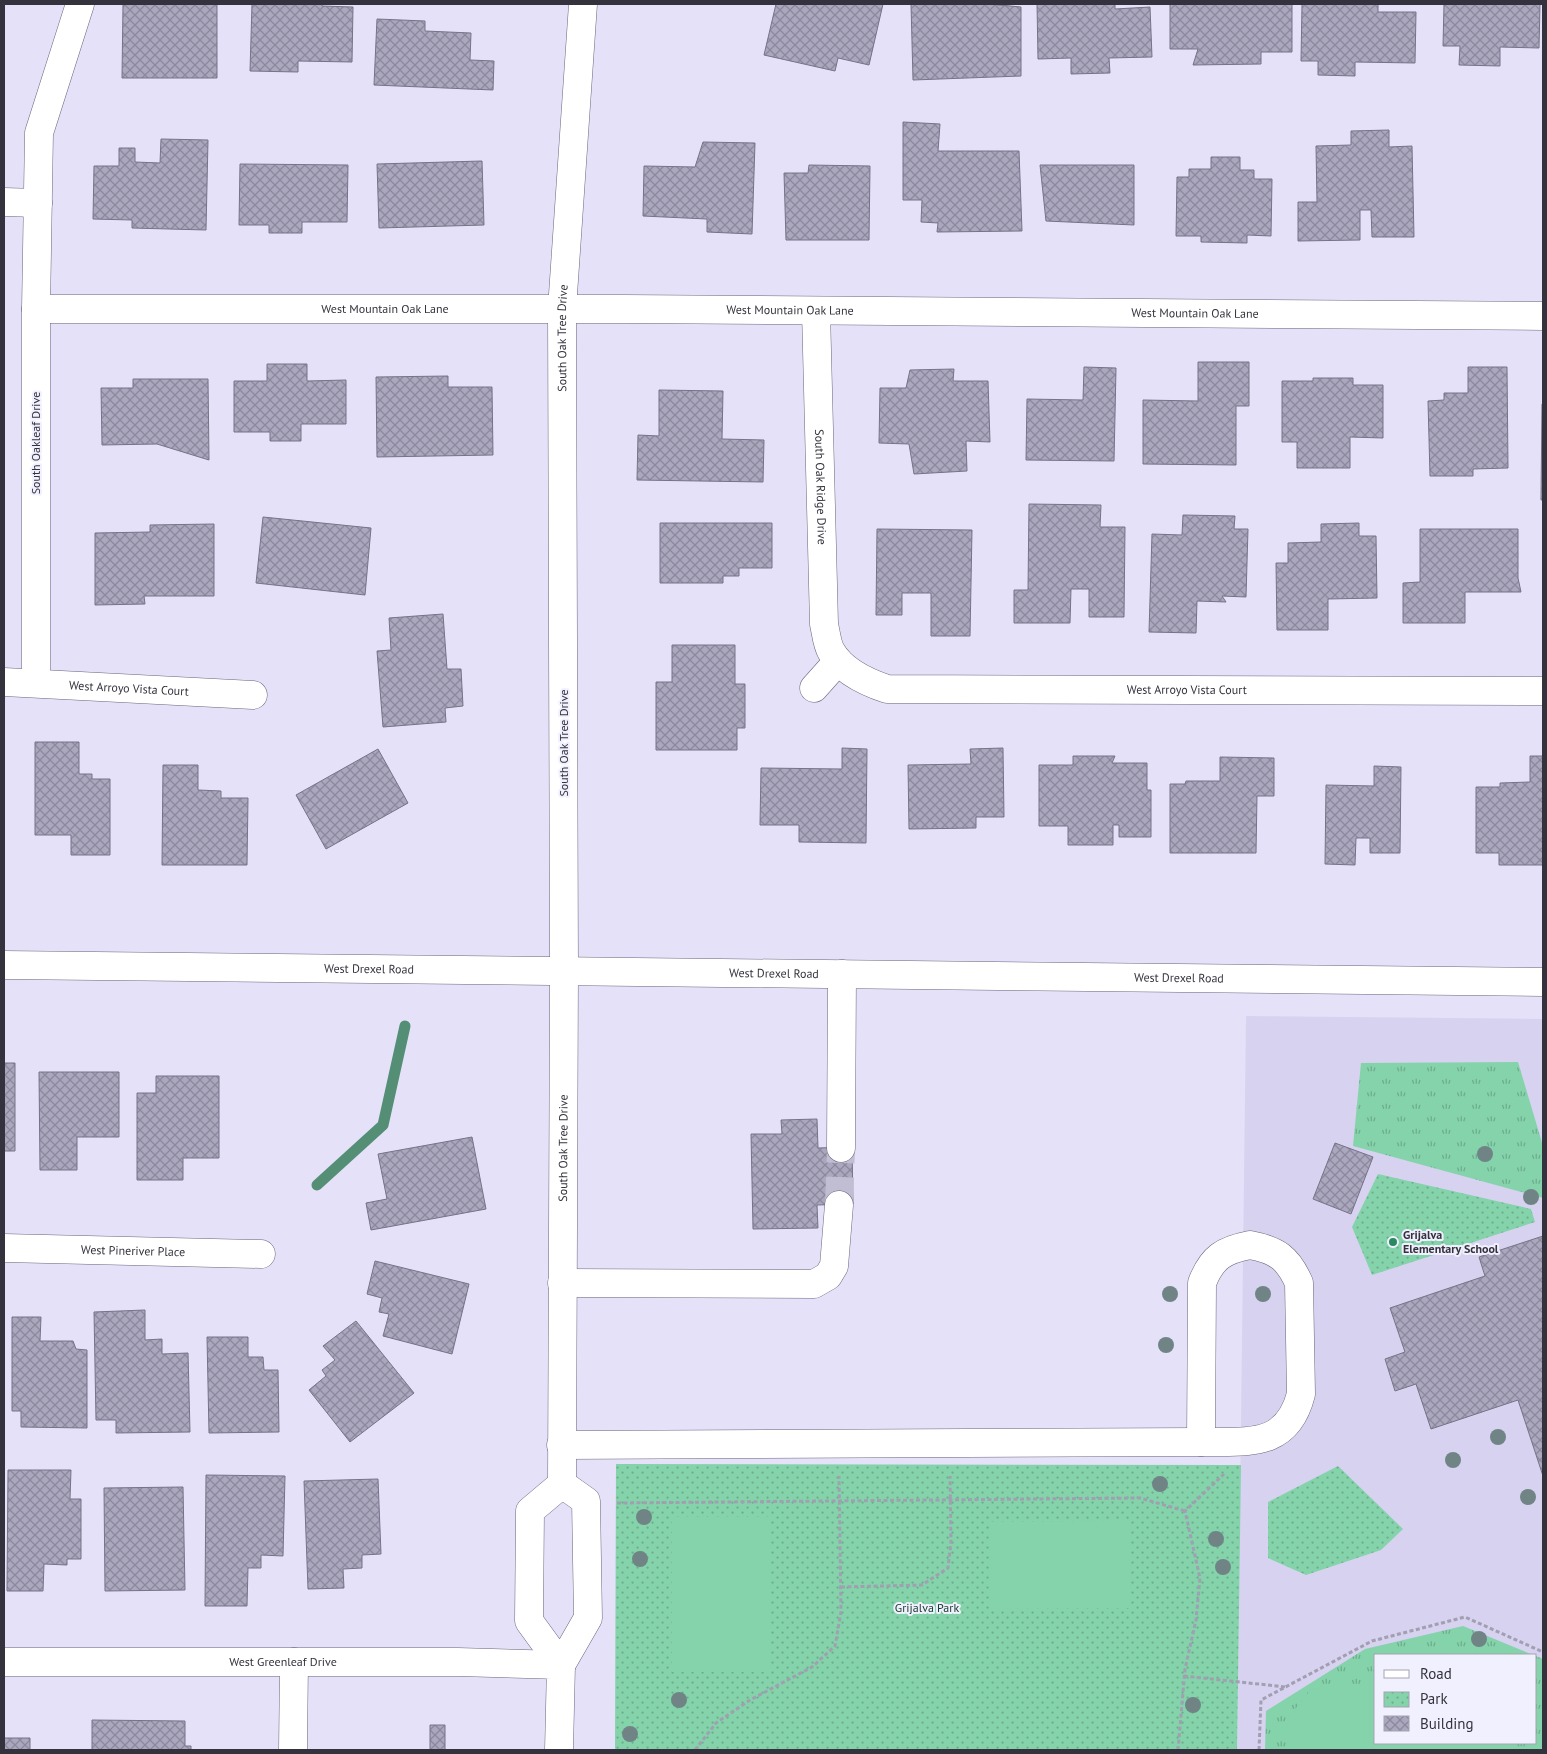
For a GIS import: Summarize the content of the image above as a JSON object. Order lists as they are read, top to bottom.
{
  "streets": {
    "street": [
      "West Mountain Oak Lane",
      "South Oak Tree Drive",
      "South Oakleaf Drive",
      "South Oak Ridge Drive",
      "West Arroyo Vista Court",
      "West Drexel Road",
      "West Pineriver Place",
      "West Greenleaf Drive"
    ]
  },
  "crossings": [
    ["West Mountain Oak Lane", "South Oak Tree Drive"],
    ["West Mountain Oak Lane", "South Oakleaf Drive"],
    ["West Mountain Oak Lane", "South Oak Ridge Drive"],
    ["South Oak Tree Drive", "West Drexel Road"],
    ["South Oakleaf Drive", "West Arroyo Vista Court"],
    ["South Oak Ridge Drive", "West Arroyo Vista Court"]
  ],
  "parks": ["Grijalva Park"],
  "places": ["Grijalva Elementary School"],
  "legend": ["Road", "Park", "Building"]
}
